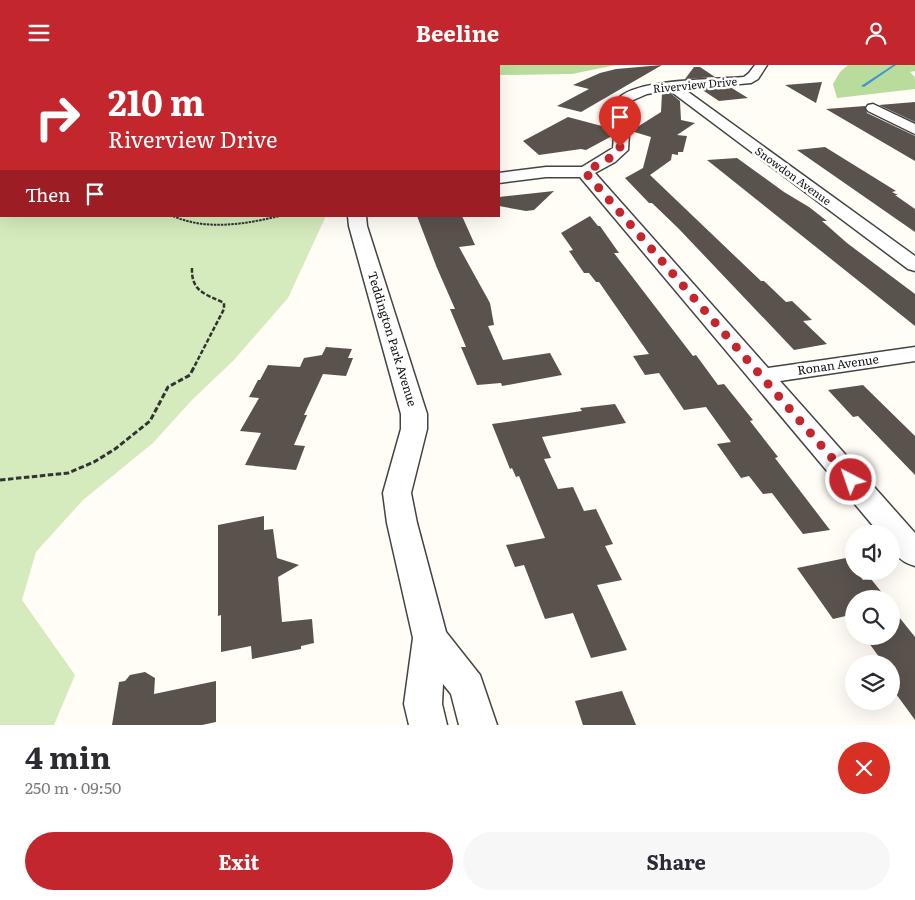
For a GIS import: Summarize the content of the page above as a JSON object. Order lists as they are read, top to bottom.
{
  "streets": {
    "street": [
      "Riverview Drive",
      "Snowdon Avenue",
      "Teddington Park Avenue",
      "Ronan Avenue"
    ]
  },
  "crossings": [
    ["Riverview Drive", "Snowdon Avenue"]
  ],
  "page": {
    "header": "Beeline",
    "turn": ["210 m", "Riverview Drive"],
    "then": "Then",
    "heading": ["4 min", "250 m · 09:50"],
    "buttons": ["Exit", "Share"]
  }
}
